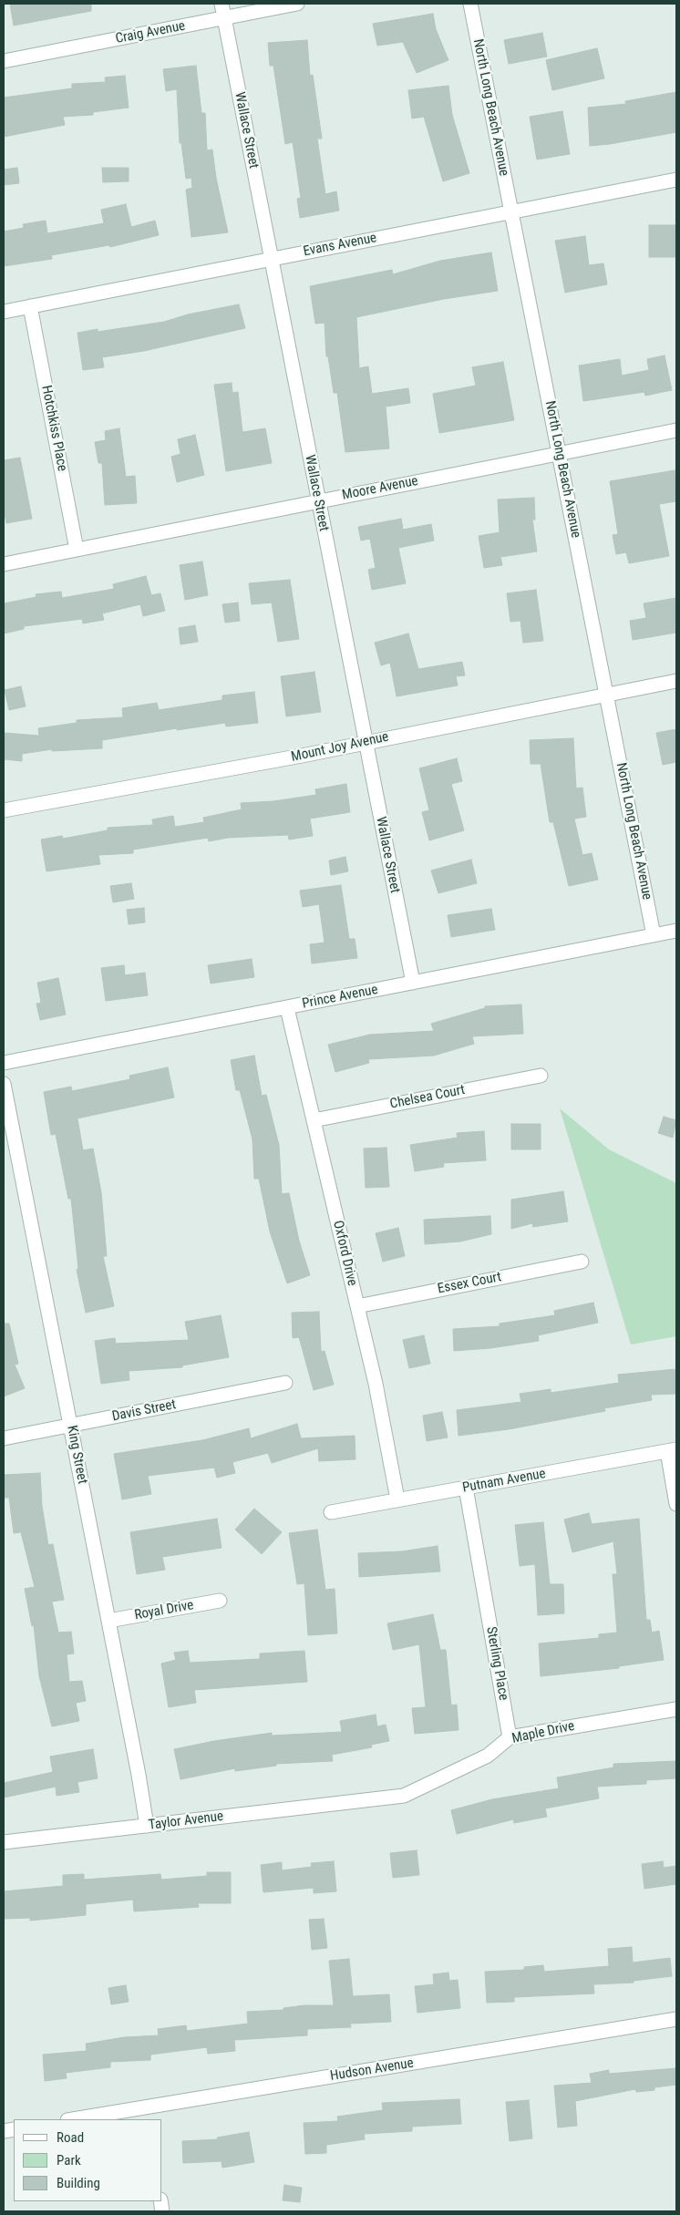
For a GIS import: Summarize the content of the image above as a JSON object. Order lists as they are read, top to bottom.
{
  "streets": {
    "street": [
      "Craig Avenue",
      "North Long Beach Avenue",
      "Wallace Street",
      "Evans Avenue",
      "Hotchkiss Place",
      "Moore Avenue",
      "Mount Joy Avenue",
      "Prince Avenue",
      "Chelsea Court",
      "Oxford Drive",
      "Essex Court",
      "Davis Street",
      "King Street",
      "Putnam Avenue",
      "Royal Drive",
      "Sterling Place",
      "Maple Drive",
      "Taylor Avenue",
      "Hudson Avenue"
    ]
  },
  "crossings": [
    ["Craig Avenue", "Wallace Street"],
    ["North Long Beach Avenue", "Evans Avenue"],
    ["North Long Beach Avenue", "Moore Avenue"],
    ["North Long Beach Avenue", "Mount Joy Avenue"],
    ["North Long Beach Avenue", "Prince Avenue"],
    ["Wallace Street", "Evans Avenue"],
    ["Wallace Street", "Moore Avenue"],
    ["Wallace Street", "Mount Joy Avenue"],
    ["Wallace Street", "Prince Avenue"],
    ["Evans Avenue", "Hotchkiss Place"],
    ["Hotchkiss Place", "Moore Avenue"],
    ["Prince Avenue", "Oxford Drive"],
    ["Chelsea Court", "Oxford Drive"],
    ["Oxford Drive", "Essex Court"],
    ["Oxford Drive", "Putnam Avenue"],
    ["Davis Street", "King Street"],
    ["King Street", "Royal Drive"],
    ["King Street", "Taylor Avenue"],
    ["Putnam Avenue", "Sterling Place"],
    ["Sterling Place", "Maple Drive"],
    ["Maple Drive", "Taylor Avenue"]
  ],
  "legend": ["Road", "Park", "Building"]
}
